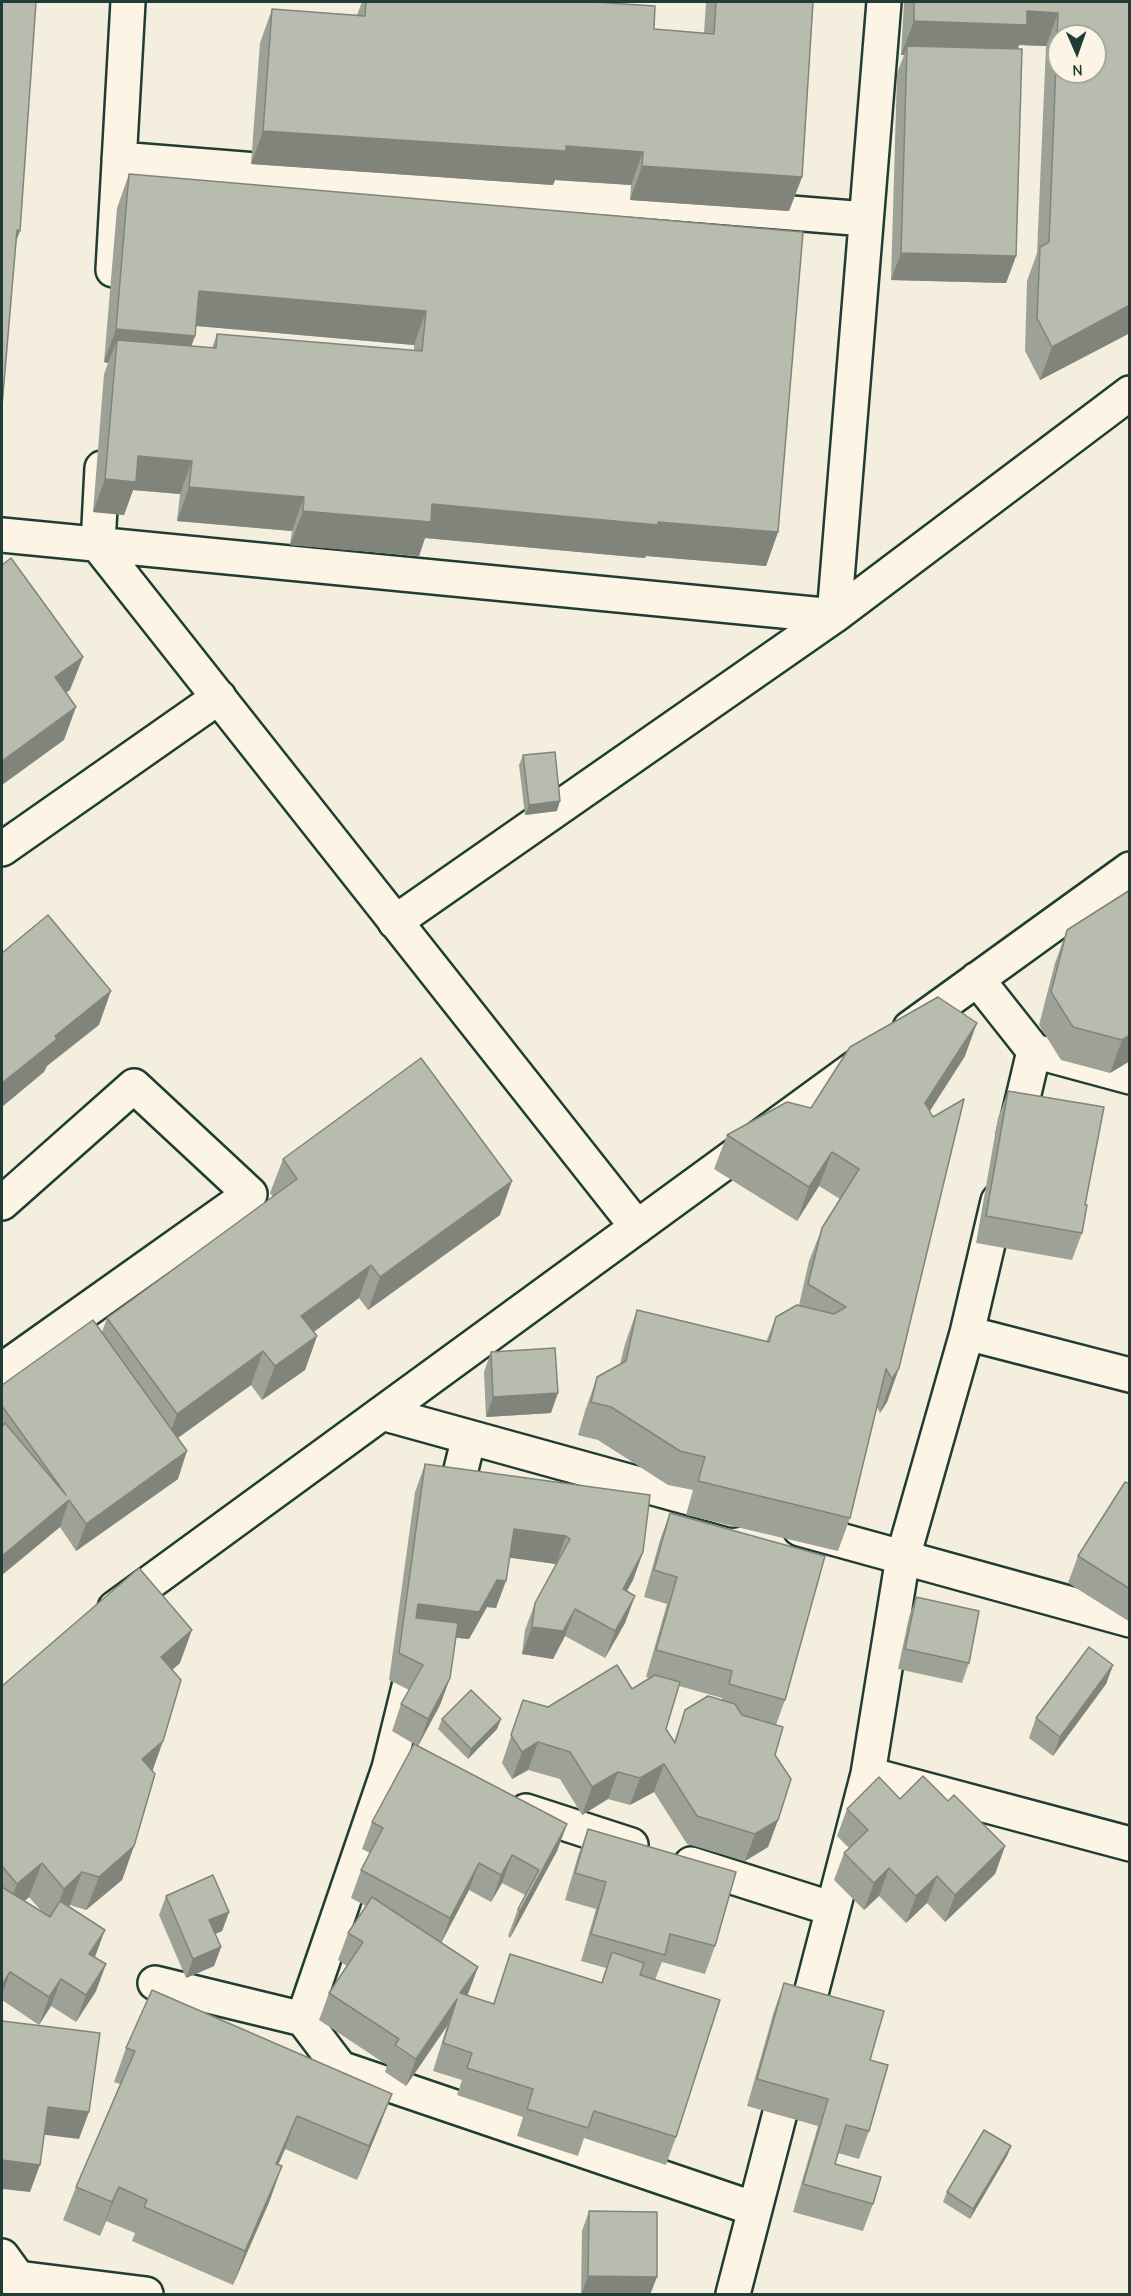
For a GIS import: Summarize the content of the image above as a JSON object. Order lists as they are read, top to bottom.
{
  "north": "bottom"
}
